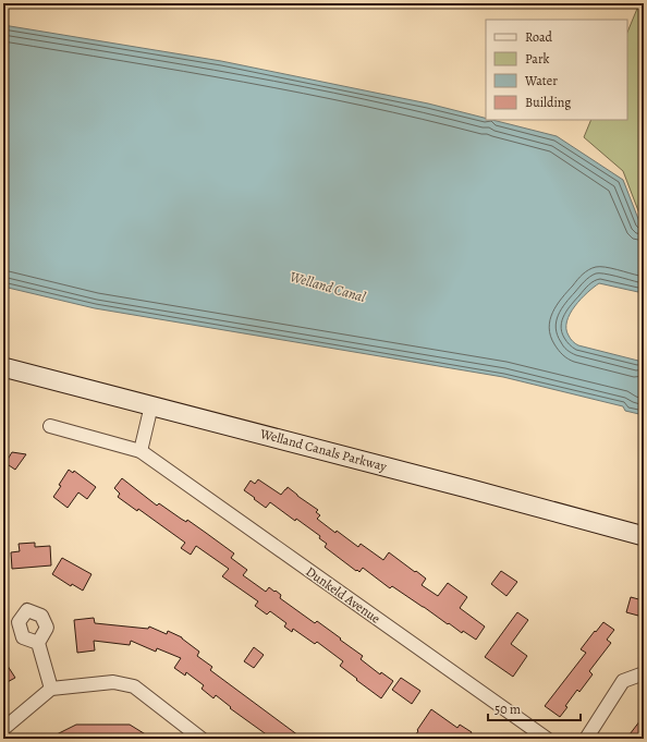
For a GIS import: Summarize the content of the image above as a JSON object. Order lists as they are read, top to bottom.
{
  "streets": {
    "main road": ["Welland Canals Parkway"],
    "street": ["Dunkeld Avenue"]
  },
  "water": ["Welland Canal"],
  "legend": [
    "Road",
    "Park",
    "Water",
    "Building"
  ],
  "scale_bar": "50 m"
}
